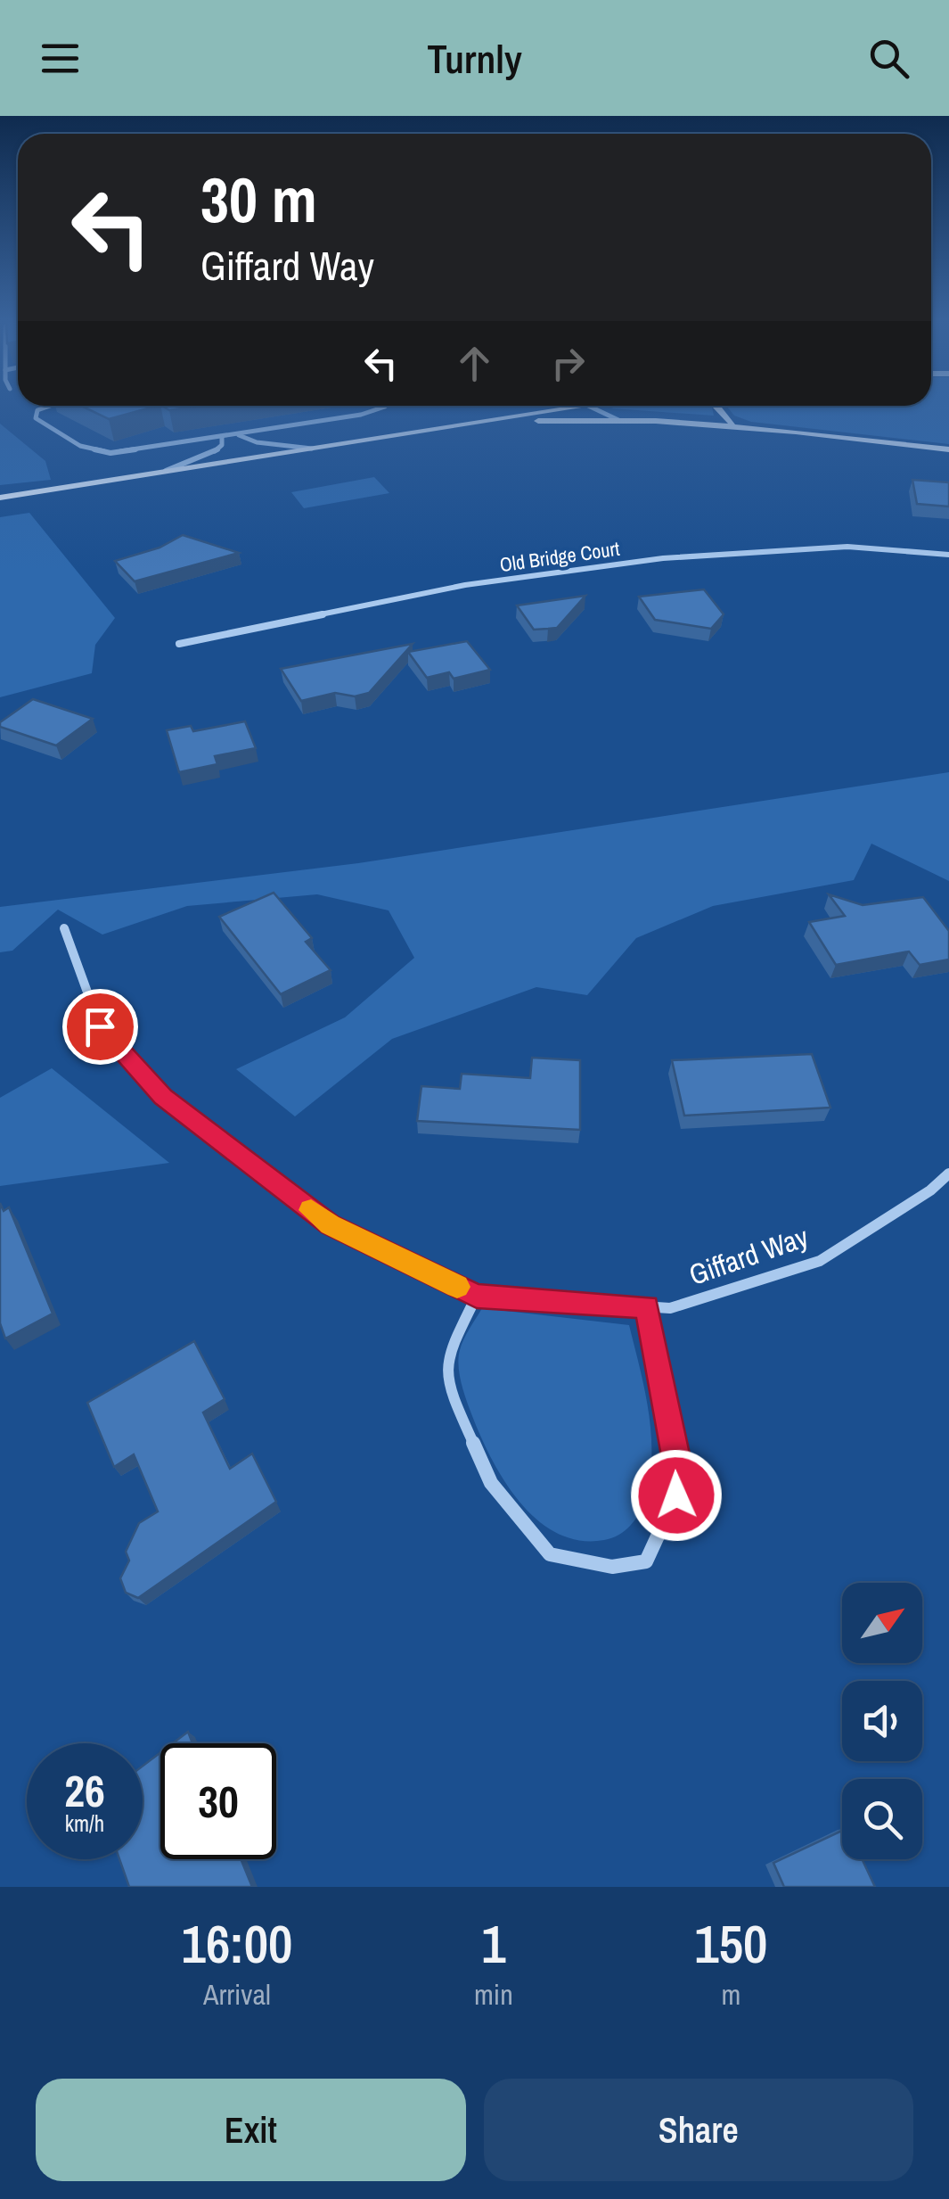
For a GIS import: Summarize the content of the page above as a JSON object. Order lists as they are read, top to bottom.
{
  "streets": {
    "street": ["Old Bridge Court", "Giffard Way"]
  },
  "north": "top right",
  "page": {
    "header": "Turnly",
    "turn": ["30 m", "Giffard Way"],
    "speed": "26 km/h",
    "limit": "30",
    "eta": [
      "16:00",
      "Arrival",
      "1",
      "min",
      "150",
      "m"
    ],
    "buttons": ["Exit", "Share"]
  }
}
